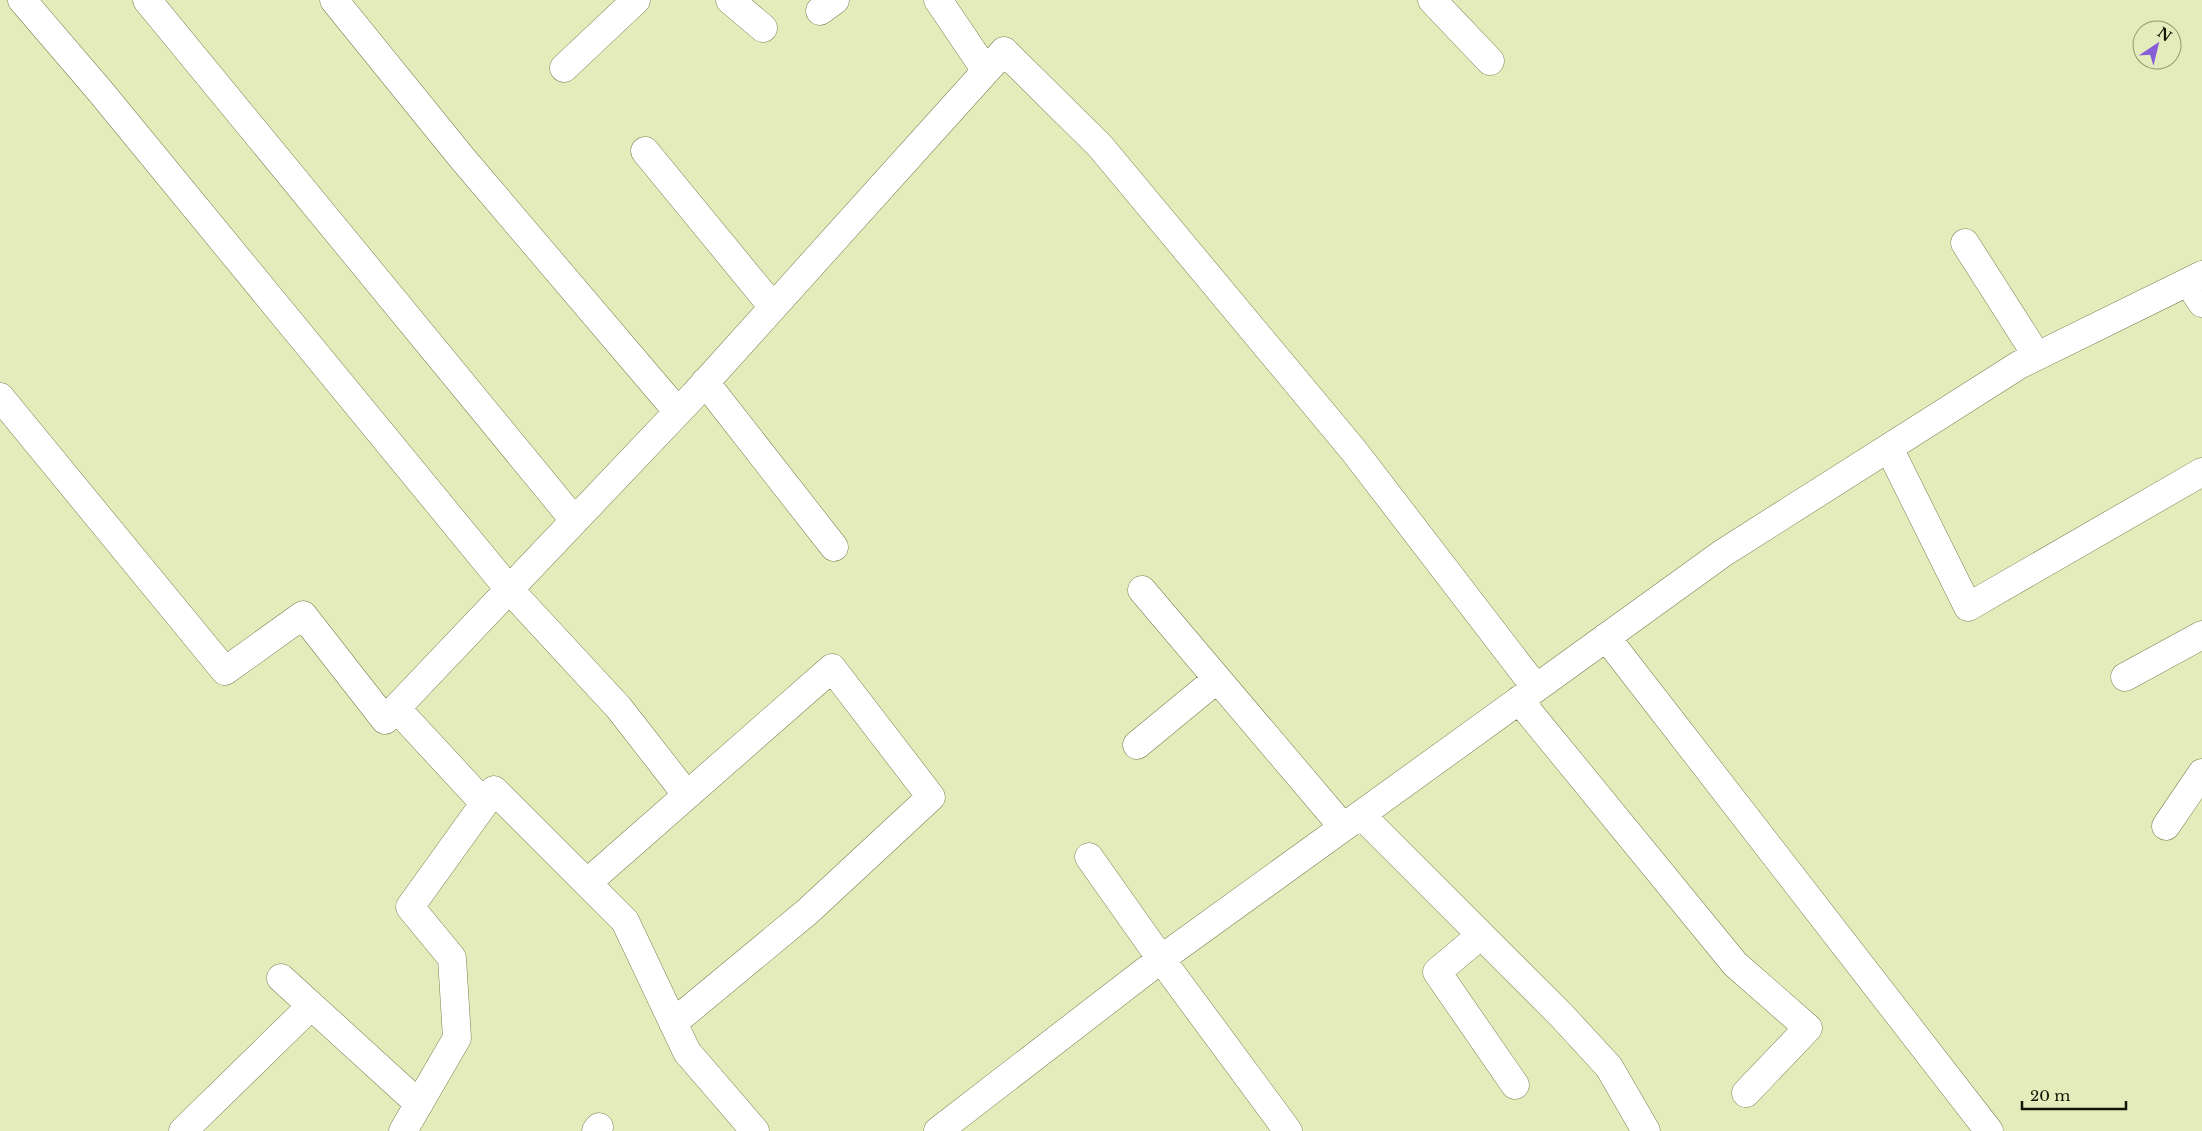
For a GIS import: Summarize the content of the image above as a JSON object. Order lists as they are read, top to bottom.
{
  "scale_bar": "20 m",
  "north": "top right"
}
